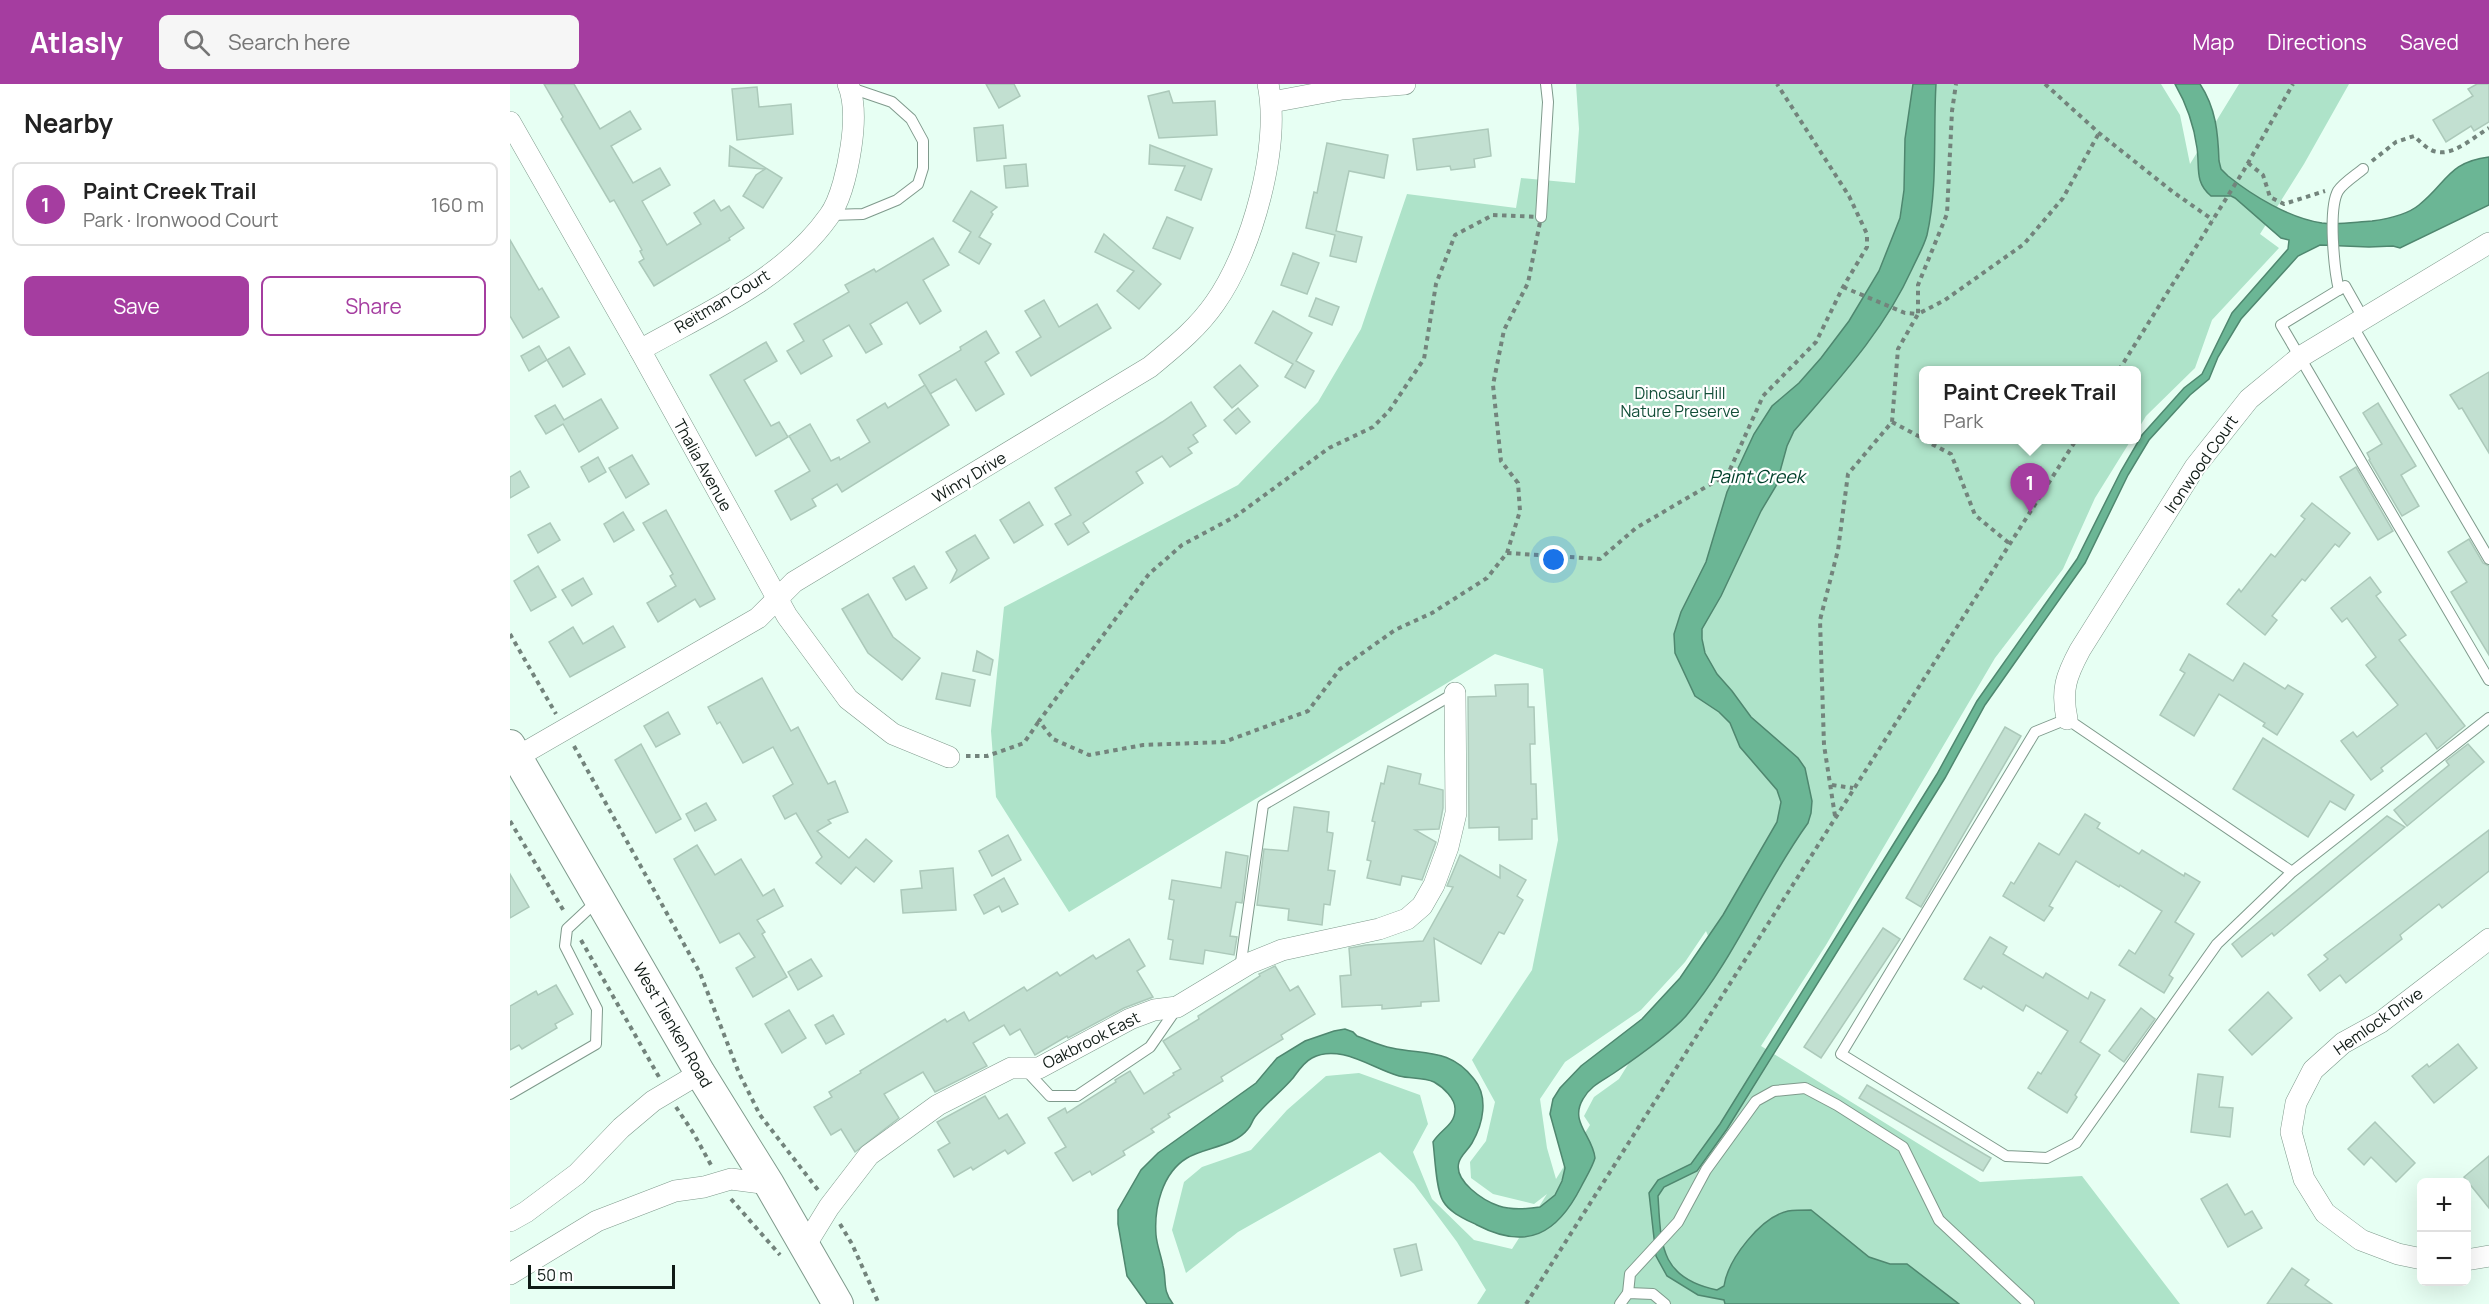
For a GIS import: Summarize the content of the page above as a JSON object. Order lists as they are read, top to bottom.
{
  "streets": {
    "main road": ["West Tienken Road"],
    "street": [
      "Reitman Court",
      "Ironwood Court",
      "Thalia Avenue",
      "Winry Drive",
      "Hemlock Drive",
      "Oakbrook East"
    ]
  },
  "crossings": [
    ["Reitman Court", "Thalia Avenue"],
    ["Thalia Avenue", "Winry Drive"],
    ["Winry Drive", "West Tienken Road"],
    ["West Tienken Road", "Oakbrook East"]
  ],
  "water": ["Paint Creek"],
  "parks": ["Dinosaur Hill Nature Preserve"],
  "scale_bar": "50 m",
  "page": {
    "header": "Atlasly",
    "search": "Search here",
    "nav": ["Map", "Directions", "Saved"],
    "heading": "Nearby",
    "list": [
      {
        "mark": "1",
        "name": "Paint Creek Trail",
        "note": "Park · Ironwood Court",
        "value": "160 m"
      }
    ],
    "buttons": ["Save", "Share"],
    "popup": ["Paint Creek Trail", "Park"],
    "pins": "1",
    "map_buttons": ["+", "−"],
    "scale": "50 m"
  }
}
